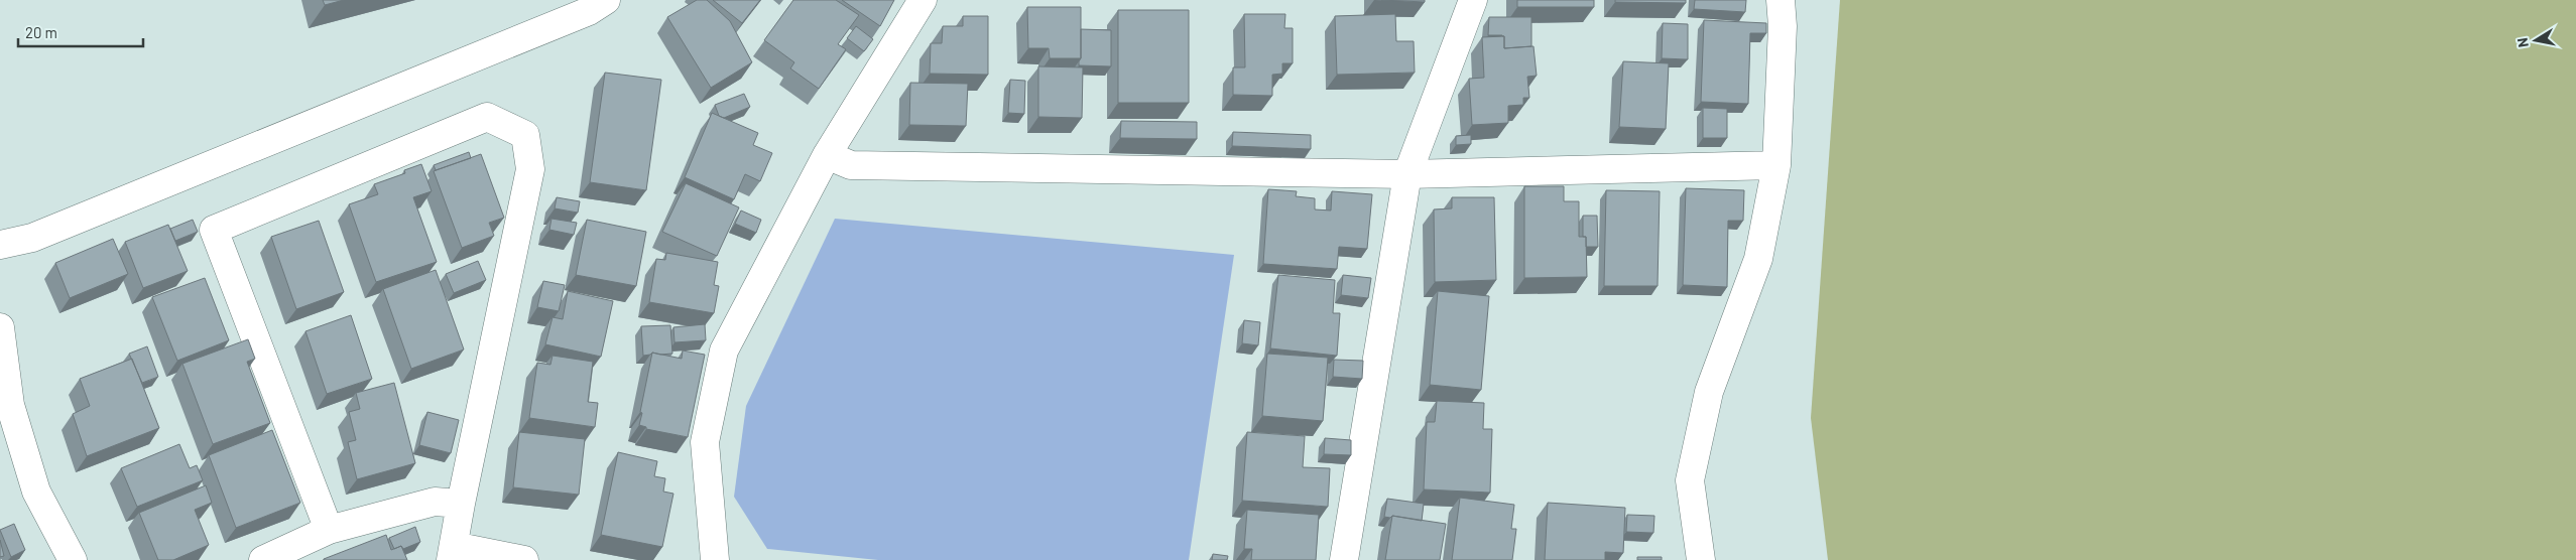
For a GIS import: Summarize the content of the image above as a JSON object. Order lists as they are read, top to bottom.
{
  "scale_bar": "20 m",
  "north": "left"
}
